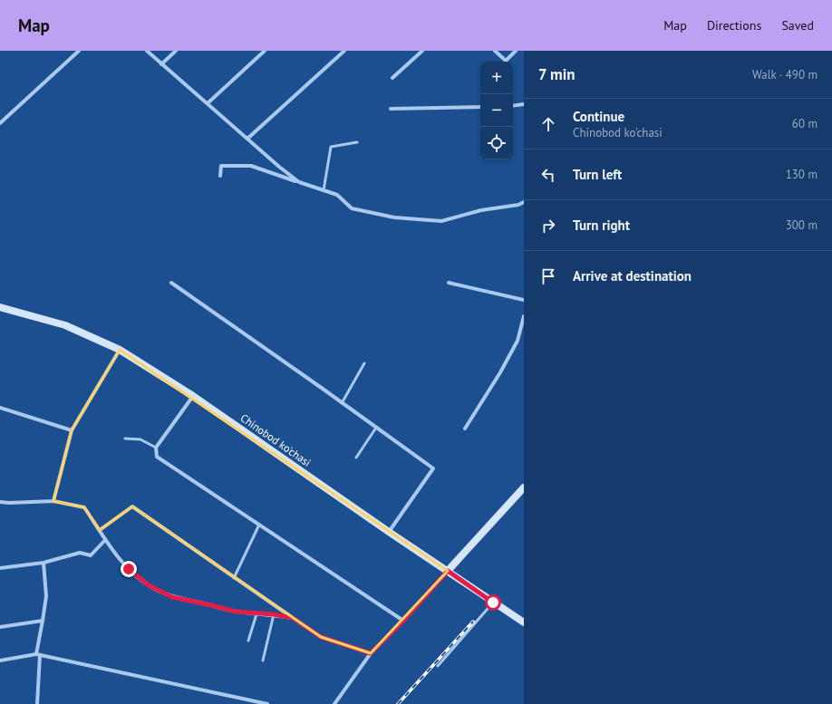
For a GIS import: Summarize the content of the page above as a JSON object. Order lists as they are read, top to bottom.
{
  "streets": {
    "street": ["Chinobod ko'chasi"]
  },
  "page": {
    "header": "Map",
    "nav": ["Map", "Directions", "Saved"],
    "heading": ["7 min", "Walk · 490 m"],
    "map_buttons": ["+", "−"],
    "list": [
      ["Continue", "Chinobod ko'chasi", "60 m"],
      ["Turn left", "130 m"],
      ["Turn right", "300 m"],
      "Arrive at destination"
    ]
  }
}
